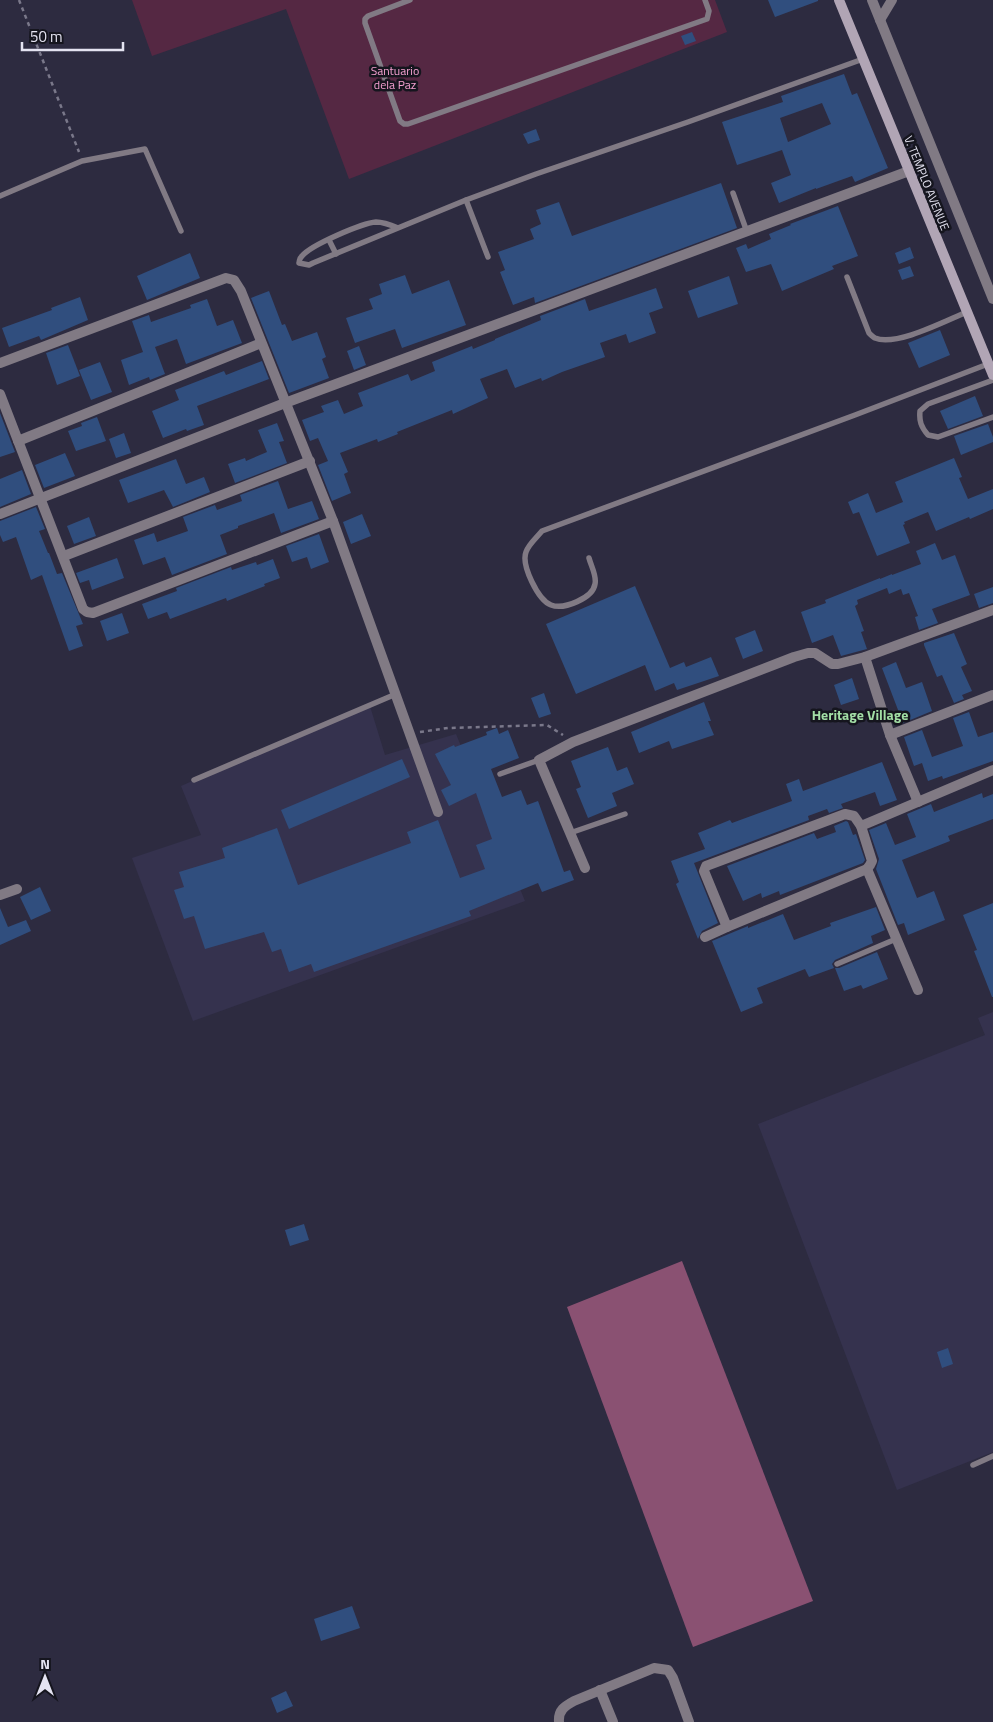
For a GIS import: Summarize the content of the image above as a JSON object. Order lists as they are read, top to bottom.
{
  "streets": {
    "main road": ["V. TEMPLO AVENUE"]
  },
  "districts": ["Heritage Village"],
  "parks": ["Santuario dela Paz"],
  "scale_bar": "50 m",
  "north": "top"
}
